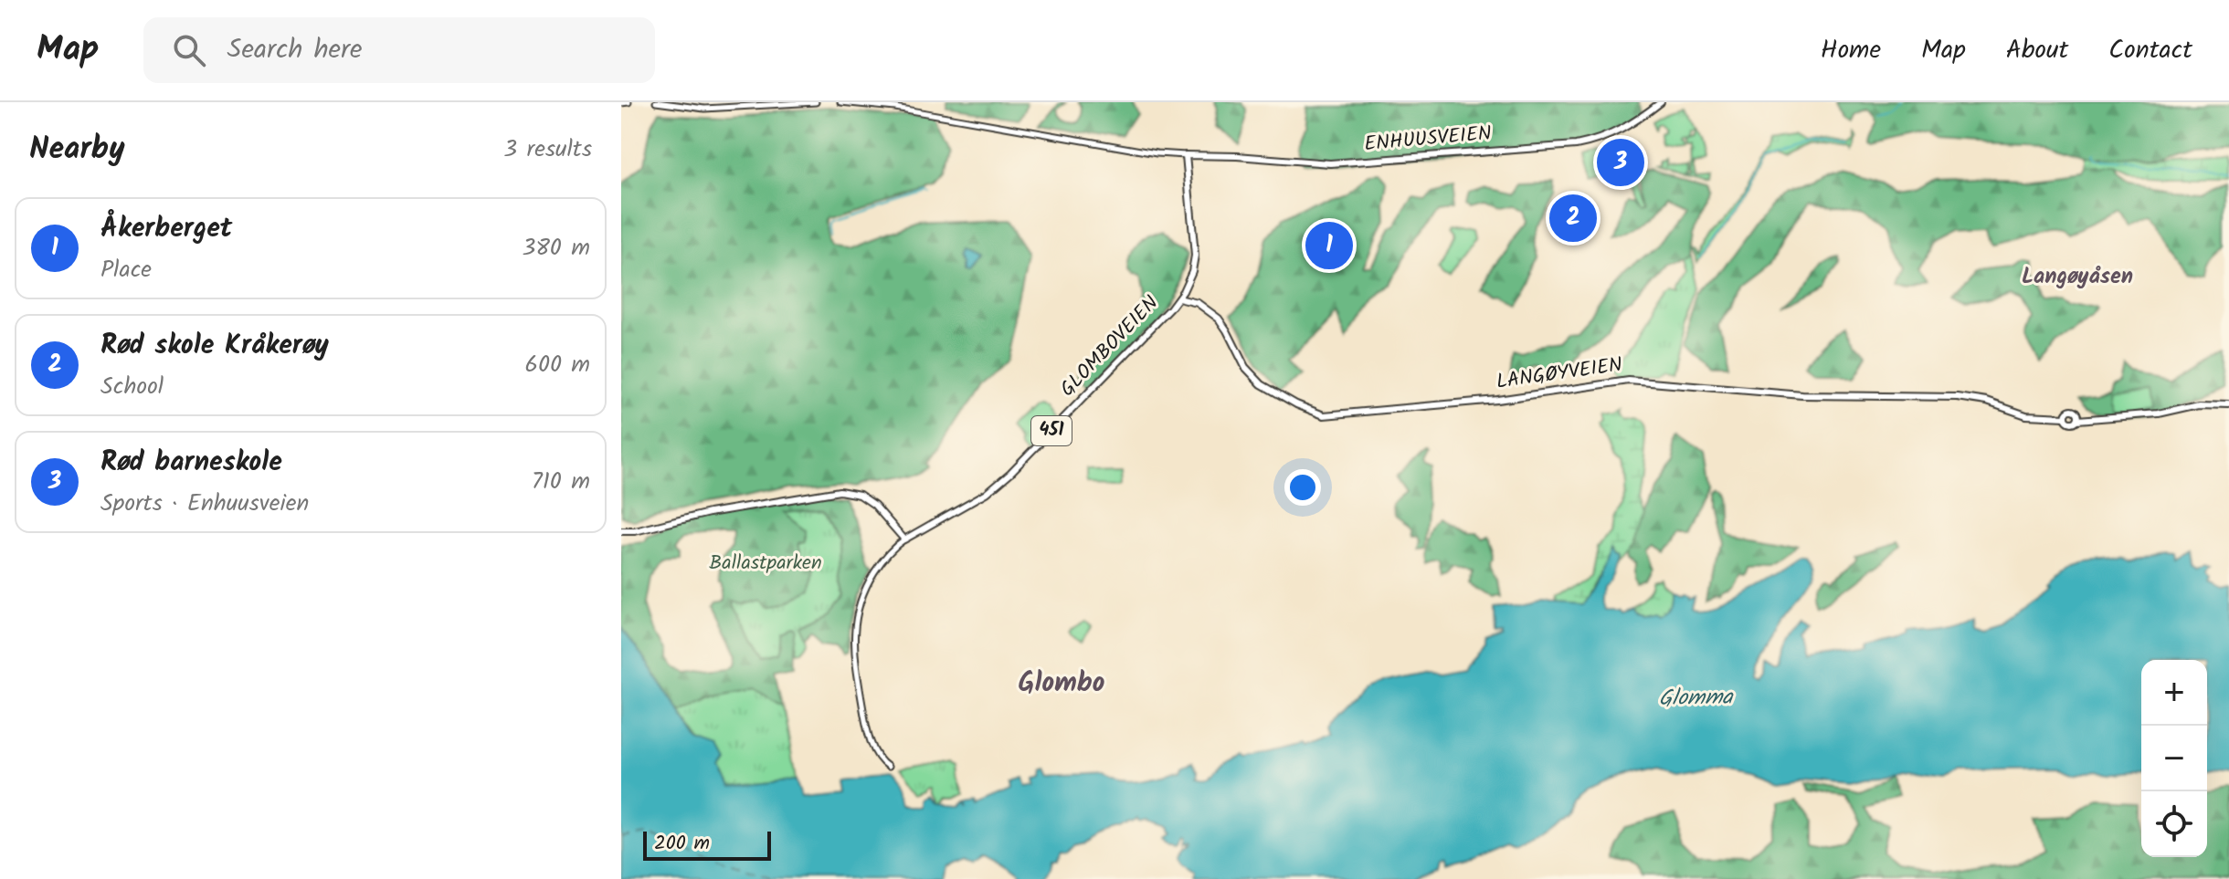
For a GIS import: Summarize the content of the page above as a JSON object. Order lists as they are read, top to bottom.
{
  "streets": {
    "main road": [
      "ENHUUSVEIEN",
      "GLOMBOVEIEN",
      "LANGØYVEIEN",
      "451"
    ]
  },
  "crossings": [
    ["ENHUUSVEIEN", "GLOMBOVEIEN"],
    ["GLOMBOVEIEN", "LANGØYVEIEN"]
  ],
  "districts": ["Langøyåsen", "Glombo"],
  "water": ["Glomma"],
  "parks": ["Ballastparken"],
  "scale_bar": "200 m",
  "page": {
    "header": "Map",
    "search": "Search here",
    "nav": [
      "Home",
      "Map",
      "About",
      "Contact"
    ],
    "heading": ["Nearby", "3 results"],
    "pins": ["3", "2", "1"],
    "list": [
      {
        "mark": "1",
        "name": "Åkerberget",
        "note": "Place",
        "value": "380 m"
      },
      {
        "mark": "2",
        "name": "Rød skole Kråkerøy",
        "note": "School",
        "value": "600 m"
      },
      {
        "mark": "3",
        "name": "Rød barneskole",
        "note": "Sports · Enhuusveien",
        "value": "710 m"
      }
    ],
    "map_buttons": ["+", "−"],
    "scale": "200 m"
  }
}
